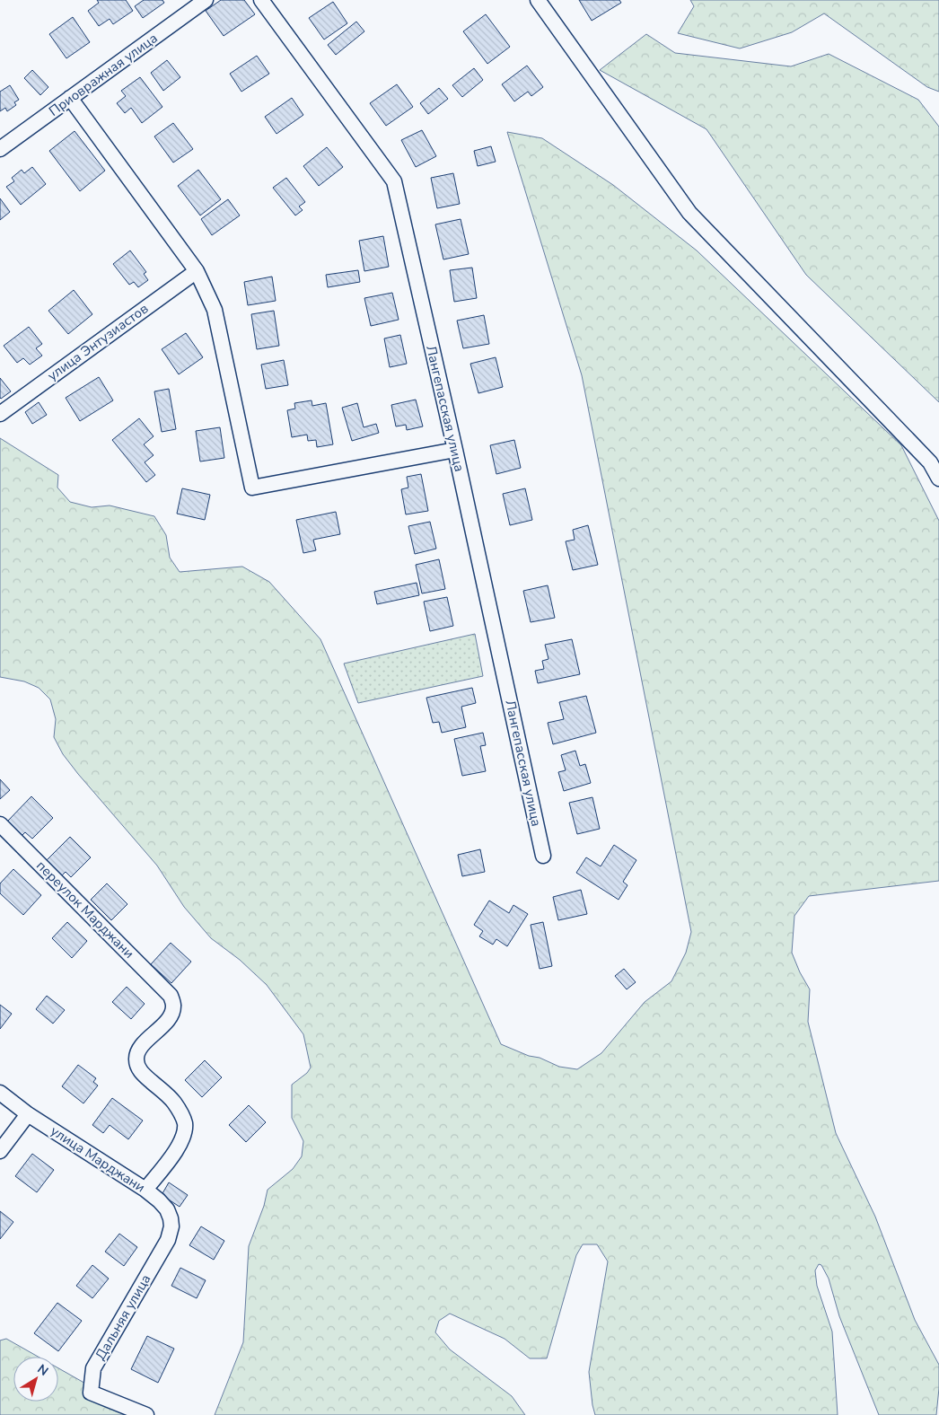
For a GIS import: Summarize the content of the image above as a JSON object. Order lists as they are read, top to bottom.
{
  "streets": {
    "street": [
      "Приовражная улица",
      "улица Энтузиастов",
      "Лангепасская улица",
      "переулок Марджани",
      "улица Марджани",
      "Дальняя улица"
    ]
  },
  "crossings": [
    ["переулок Марджани", "улица Марджани"],
    ["улица Марджани", "Дальняя улица"]
  ],
  "north": "top right"
}
